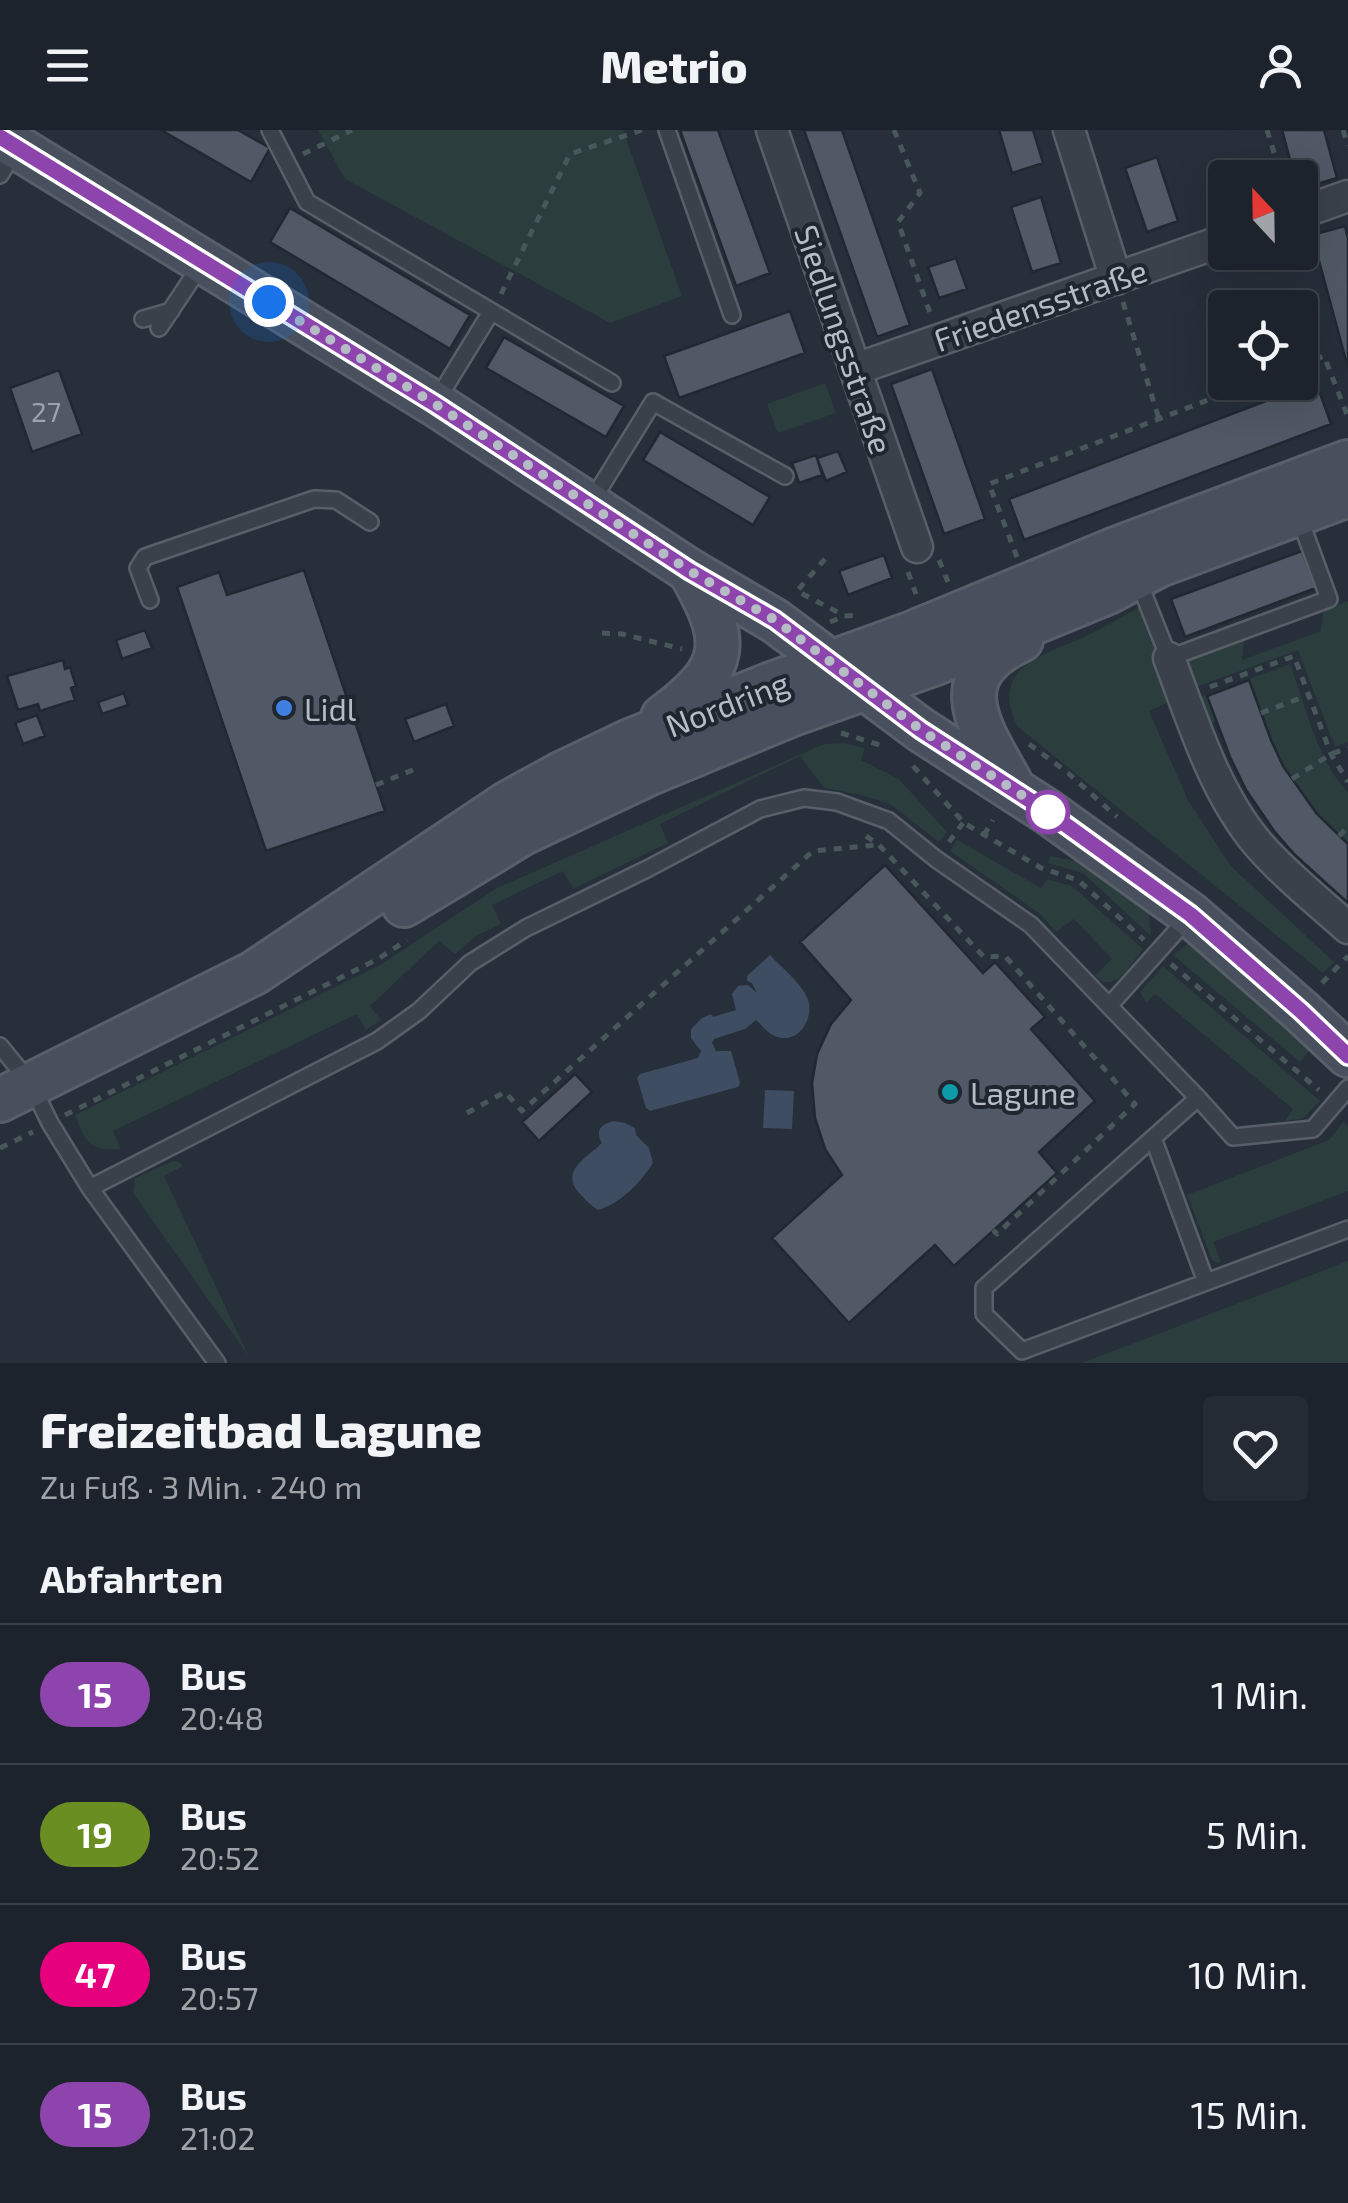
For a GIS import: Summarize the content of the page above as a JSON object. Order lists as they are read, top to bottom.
{
  "streets": {
    "main road": ["Nordring"],
    "street": ["Friedensstraße", "Siedlungsstraße"]
  },
  "crossings": [
    ["Friedensstraße", "Siedlungsstraße"]
  ],
  "places": ["Lidl", "Lagune"],
  "lines": ["bus line 15"],
  "house_numbers": ["27"],
  "north": "top",
  "page": {
    "header": "Metrio",
    "heading": [
      ["Freizeitbad Lagune", "Zu Fuß · 3 Min. · 240 m"],
      "Abfahrten"
    ],
    "list": [
      {
        "mark": "15",
        "name": "Bus",
        "note": "20:48",
        "value": "1 Min."
      },
      {
        "mark": "19",
        "name": "Bus",
        "note": "20:52",
        "value": "5 Min."
      },
      {
        "mark": "47",
        "name": "Bus",
        "note": "20:57",
        "value": "10 Min."
      },
      {
        "mark": "15",
        "name": "Bus",
        "note": "21:02",
        "value": "15 Min."
      }
    ]
  }
}
